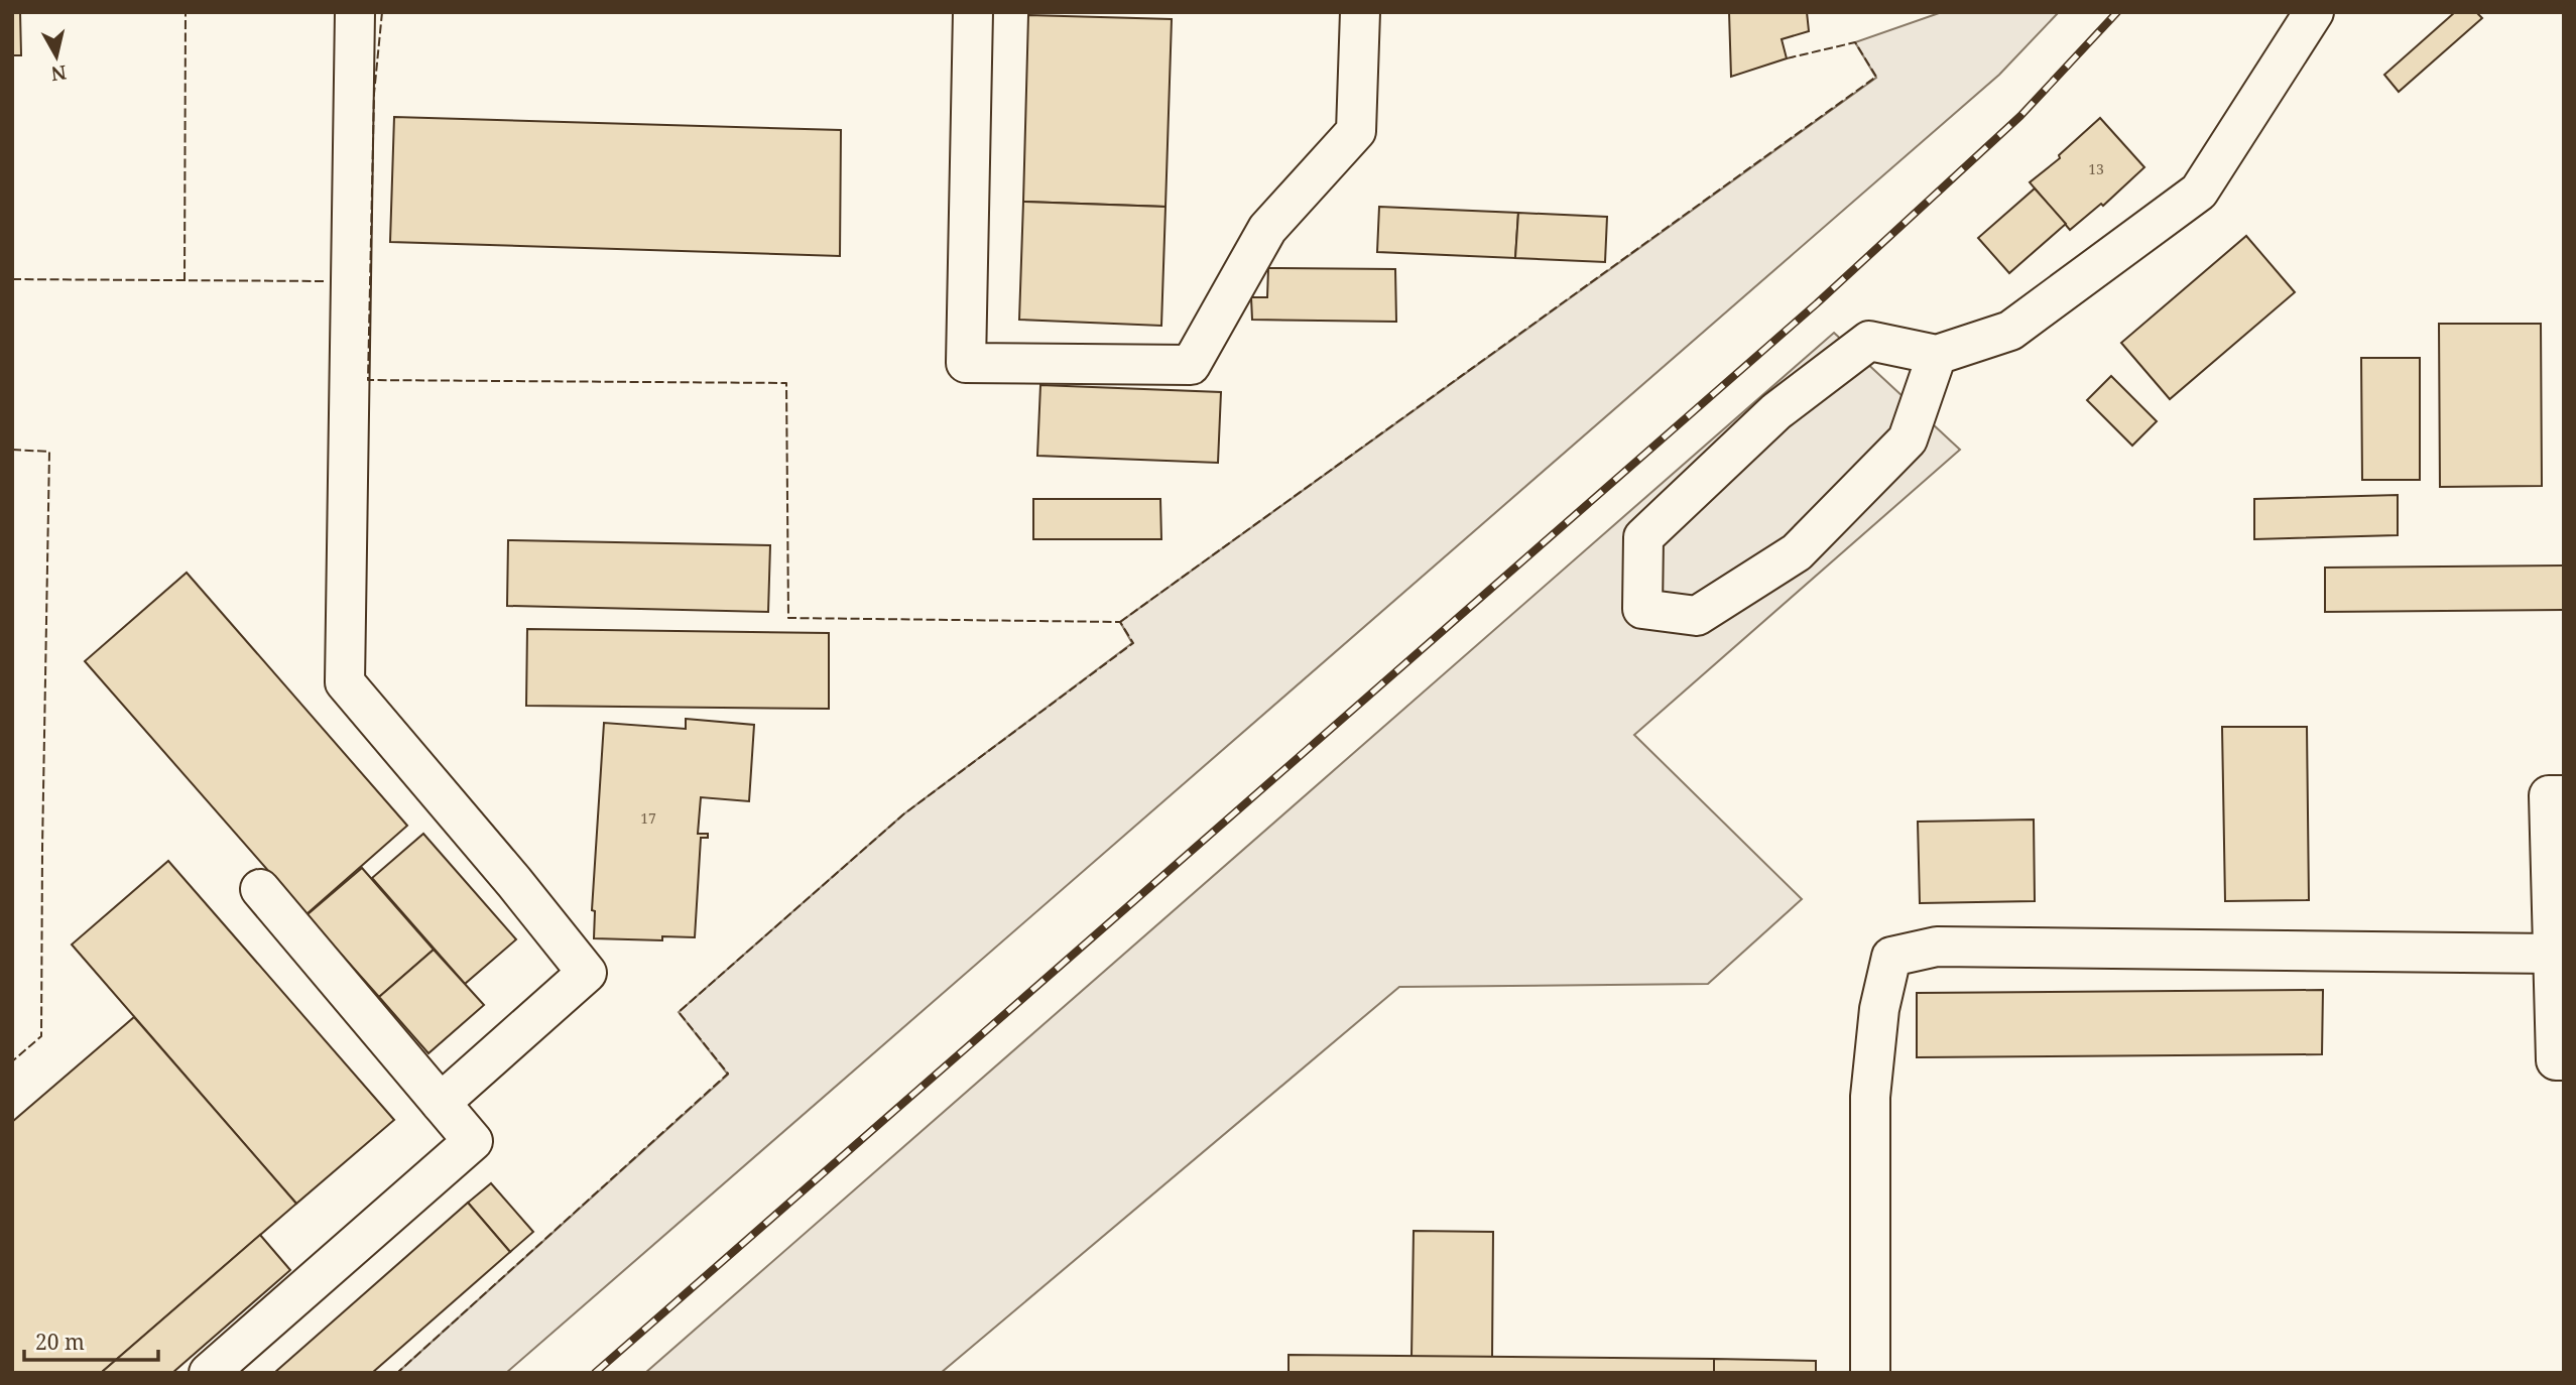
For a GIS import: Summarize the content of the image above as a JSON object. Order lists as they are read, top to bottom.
{
  "house_numbers": ["13", "17"],
  "scale_bar": "20 m",
  "north": "bottom"
}
